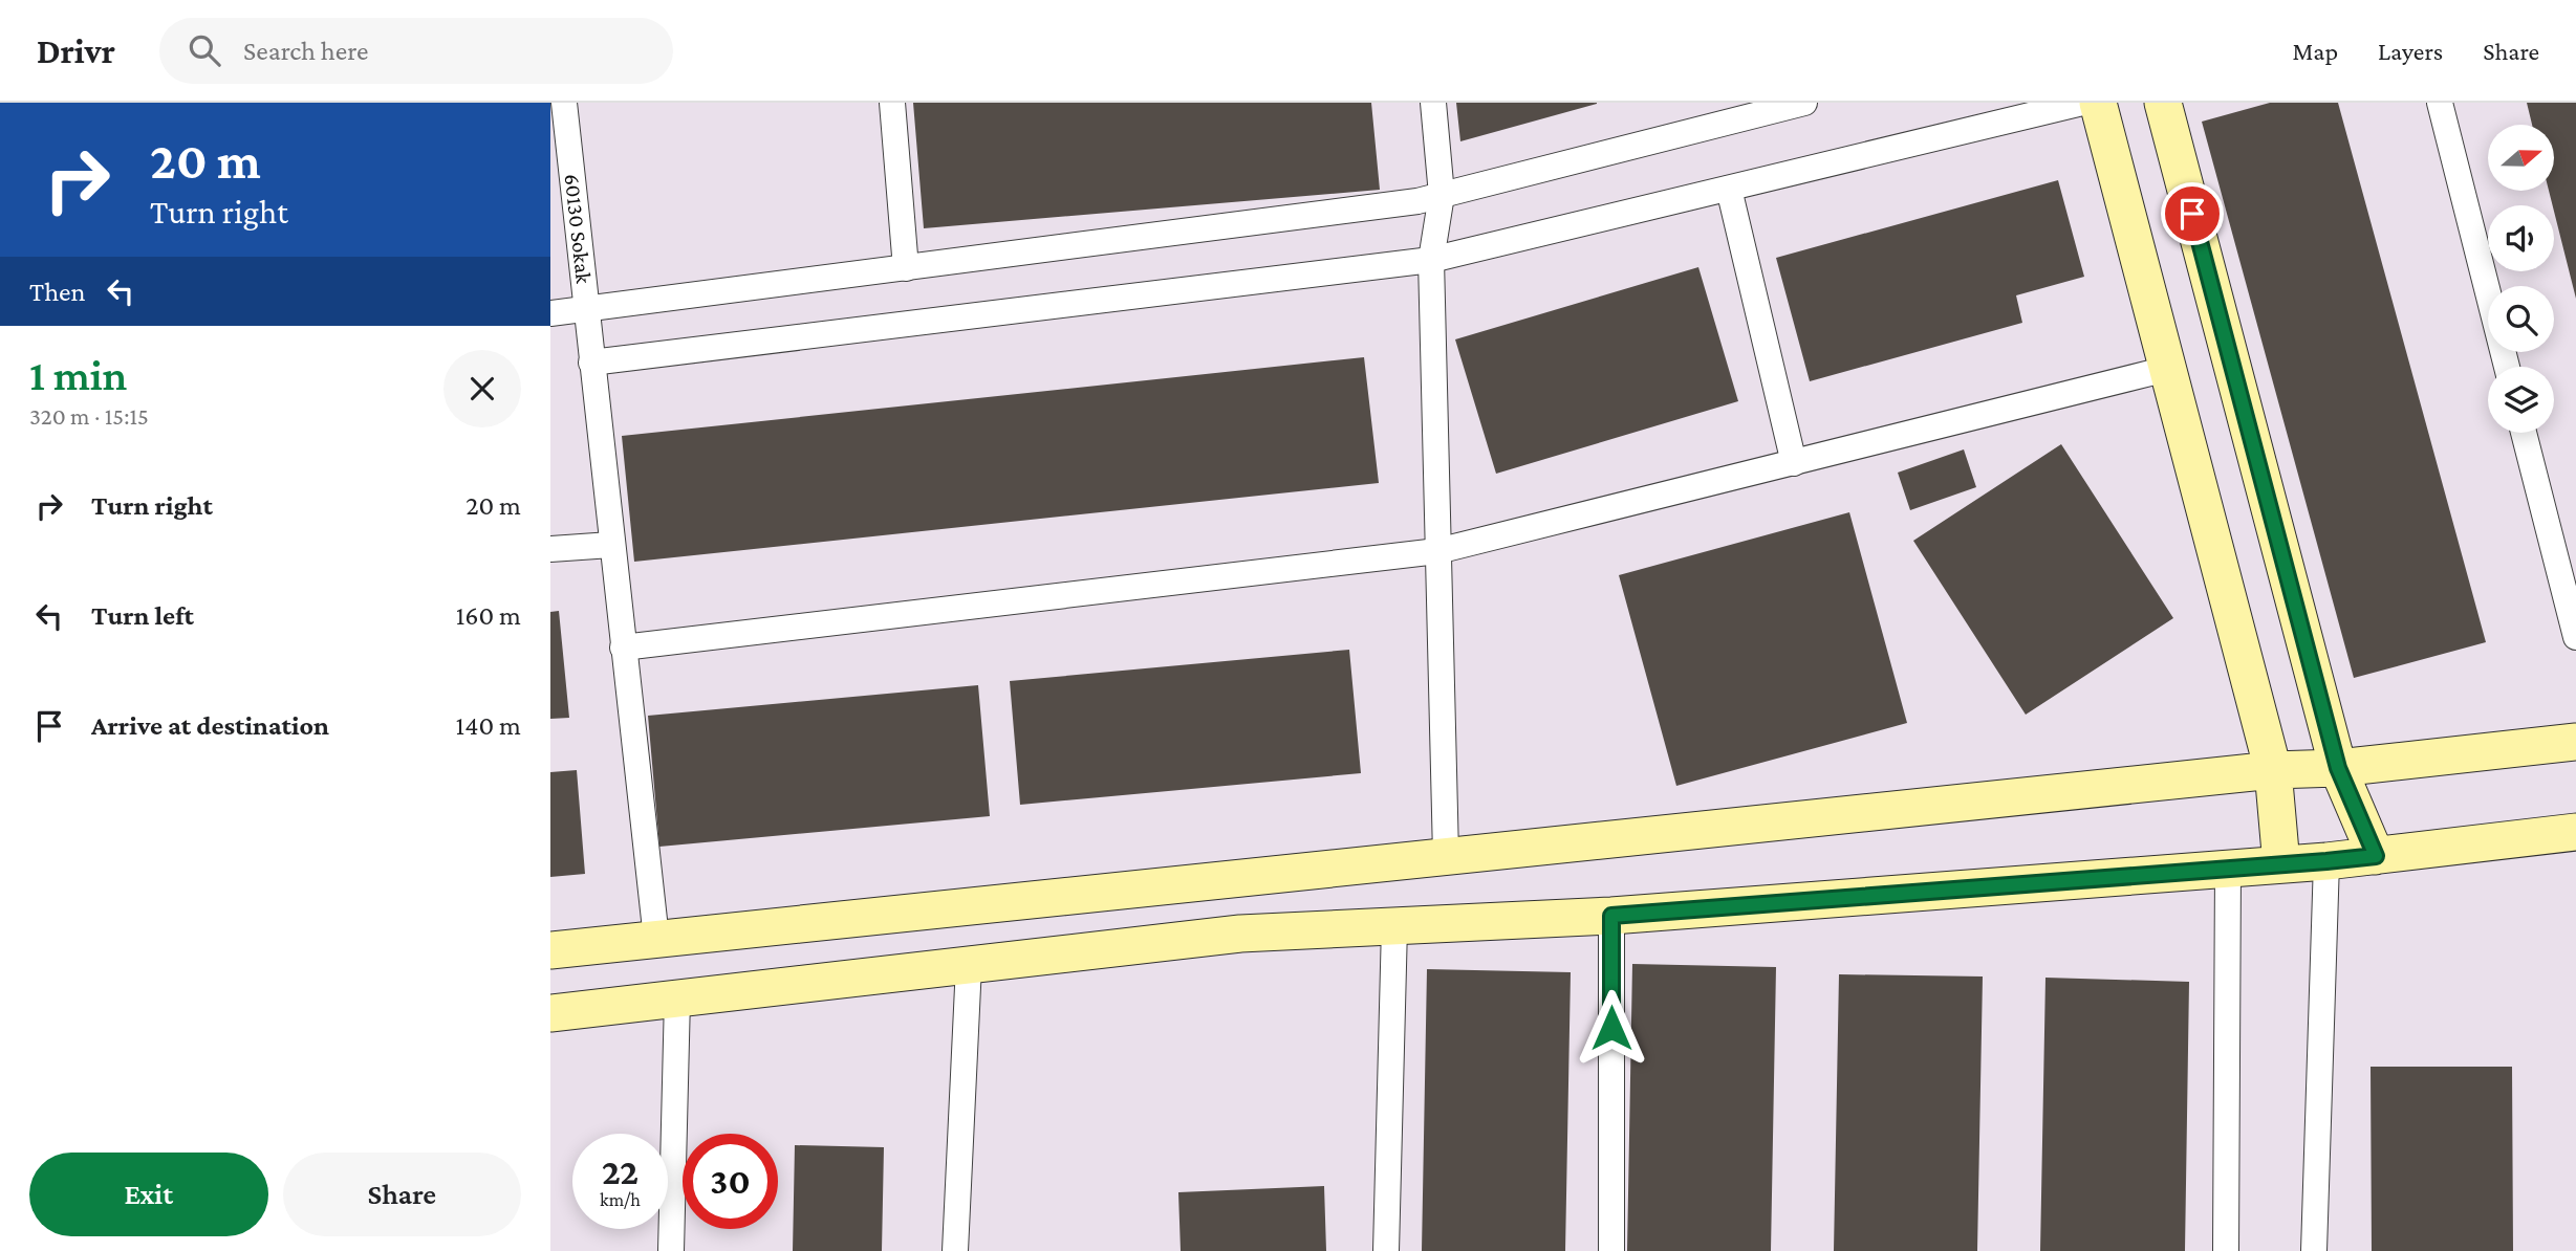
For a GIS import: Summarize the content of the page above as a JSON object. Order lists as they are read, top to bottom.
{
  "streets": {
    "street": ["60130 Sokak"]
  },
  "north": "right",
  "page": {
    "header": "Drivr",
    "search": "Search here",
    "nav": ["Map", "Layers", "Share"],
    "turn": ["20 m", "Turn right"],
    "then": "Then",
    "heading": ["1 min", "320 m · 15:15"],
    "list": [
      {
        "name": "Turn right",
        "value": "20 m"
      },
      {
        "name": "Turn left",
        "value": "160 m"
      },
      {
        "name": "Arrive at destination",
        "value": "140 m"
      }
    ],
    "speed": "22 km/h",
    "limit": "30",
    "buttons": ["Exit", "Share"]
  }
}
